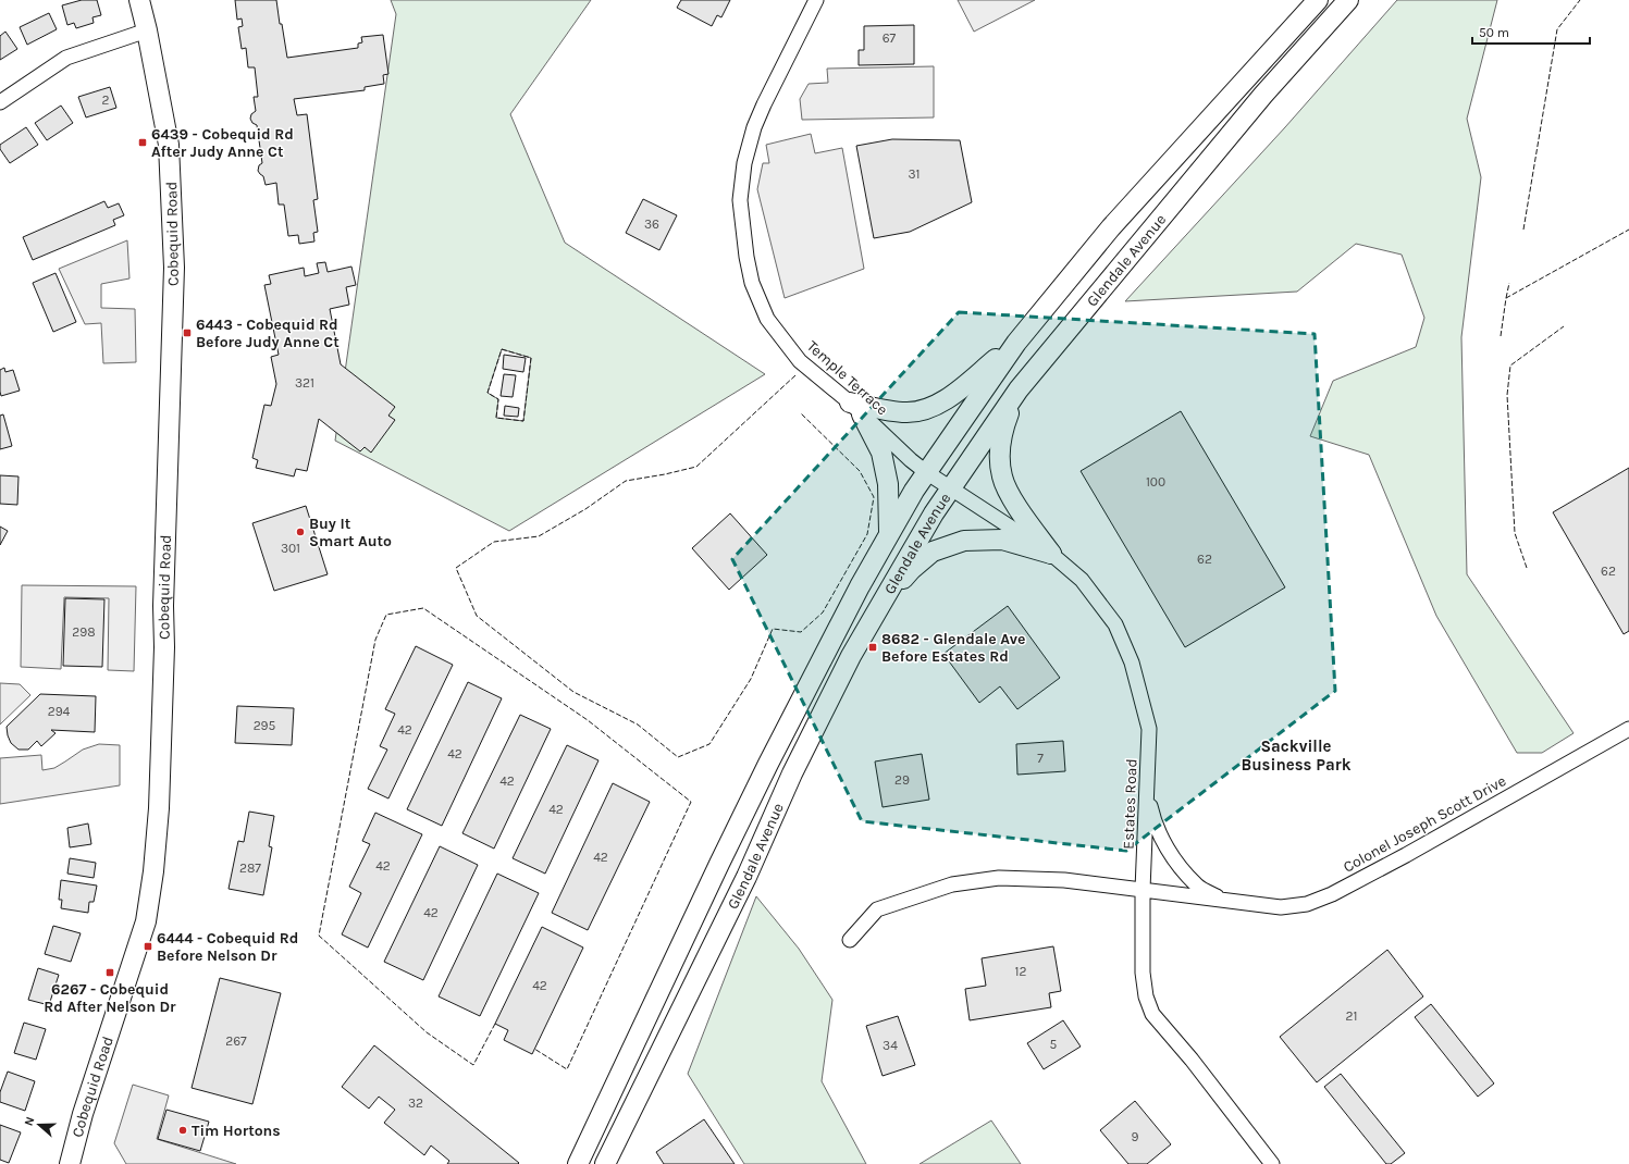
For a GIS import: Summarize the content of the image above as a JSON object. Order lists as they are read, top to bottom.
{
  "streets": {
    "main road": ["Cobequid Road", "Glendale Avenue"],
    "street": ["Temple Terrace", "Estates Road", "Colonel Joseph Scott Drive"]
  },
  "crossings": [
    ["Glendale Avenue", "Temple Terrace"],
    ["Glendale Avenue", "Estates Road"],
    ["Temple Terrace", "Estates Road"],
    ["Estates Road", "Colonel Joseph Scott Drive"]
  ],
  "districts": ["Sackville Business Park"],
  "places": {
    "transit": [
      "6439 - Cobequid Rd After Judy Anne Ct",
      "6443 - Cobequid Rd Before Judy Anne Ct",
      "8682 - Glendale Ave Before Estates Rd",
      "6444 - Cobequid Rd Before Nelson Dr",
      "6267 - Cobequid Rd After Nelson Dr"
    ],
    "other": ["Buy It Smart Auto", "Tim Hortons"]
  },
  "house_numbers": [
    "67",
    "2",
    "31",
    "36",
    "321",
    "100",
    "301",
    "62",
    "62",
    "298",
    "294",
    "295",
    "42",
    "42",
    "7",
    "29",
    "42",
    "42",
    "42",
    "42",
    "287",
    "42",
    "12",
    "42",
    "21",
    "267",
    "5",
    "34",
    "32",
    "9"
  ],
  "scale_bar": "50 m",
  "north": "left"
}
